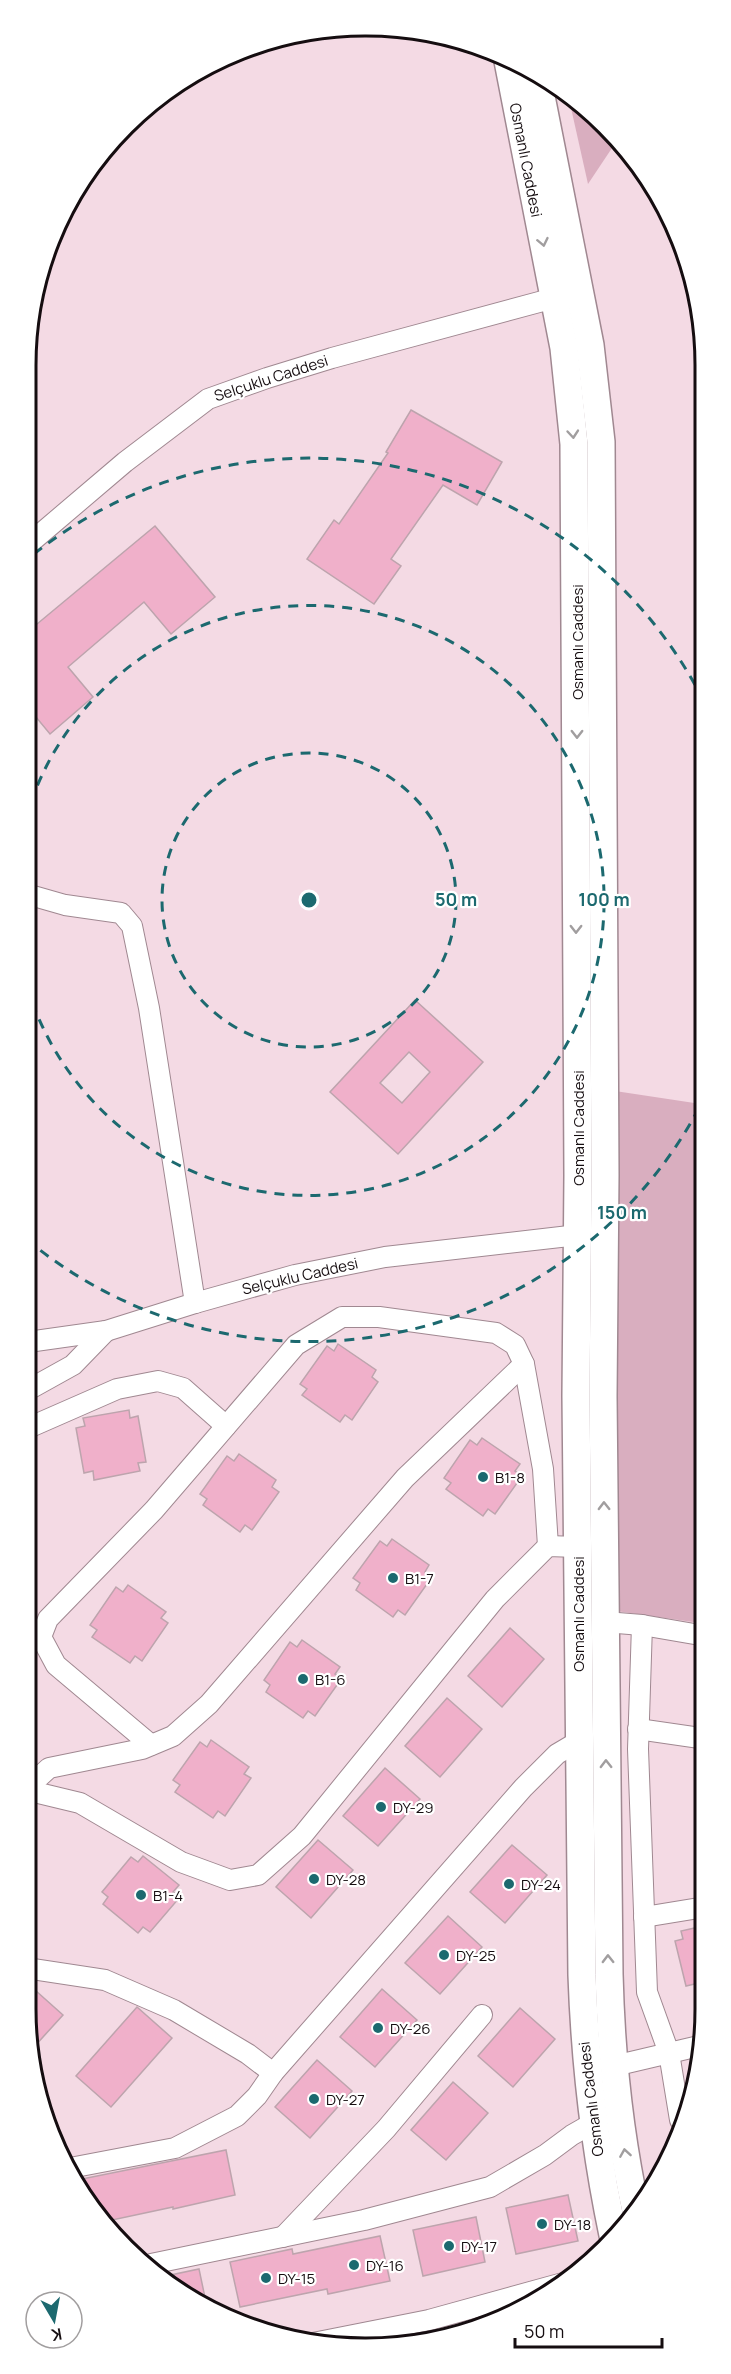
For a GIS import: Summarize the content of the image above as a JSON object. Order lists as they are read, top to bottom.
{
  "streets": {
    "street": ["Osmanlı Caddesi", "Selçuklu Caddesi"]
  },
  "crossings": [
    ["Osmanlı Caddesi", "Selçuklu Caddesi"]
  ],
  "places": [
    "B1-8",
    "B1-7",
    "B1-6",
    "DY-29",
    "DY-28",
    "DY-24",
    "B1-4",
    "DY-25",
    "DY-26",
    "DY-27",
    "DY-18",
    "DY-17",
    "DY-16",
    "DY-15"
  ],
  "scale_bar": "50 m",
  "north": "bottom",
  "rings": ["50 m", "100 m", "150 m"]
}
